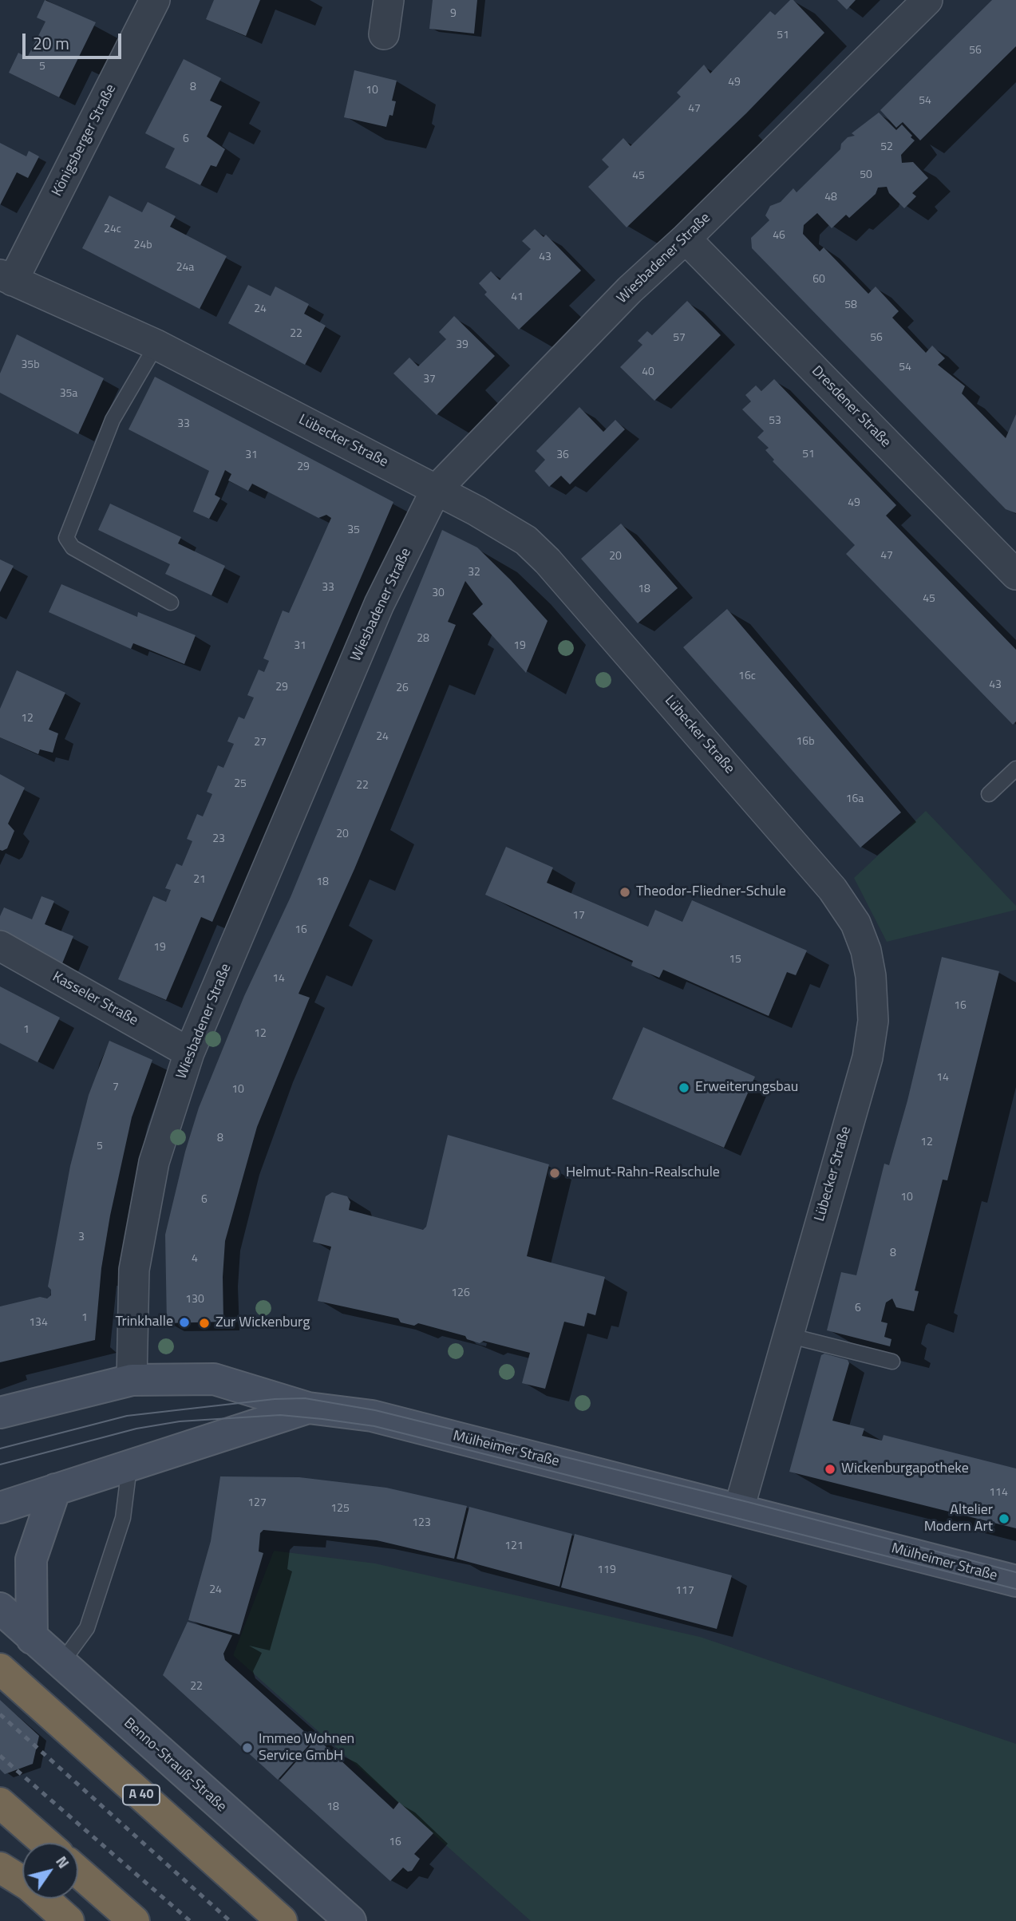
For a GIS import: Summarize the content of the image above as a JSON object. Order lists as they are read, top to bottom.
{
  "streets": {
    "highway": ["A 40"],
    "main road": ["Mülheimer Straße", "Benno-Strauß-Straße"],
    "street": [
      "Königsberger Straße",
      "Wiesbadener Straße",
      "Dresdener Straße",
      "Lübecker Straße",
      "Kasseler Straße"
    ]
  },
  "crossings": [
    ["Königsberger Straße", "Lübecker Straße"],
    ["Wiesbadener Straße", "Dresdener Straße"],
    ["Wiesbadener Straße", "Lübecker Straße"],
    ["Wiesbadener Straße", "Kasseler Straße"],
    ["Lübecker Straße", "Mülheimer Straße"]
  ],
  "places": [
    "Theodor-Fliedner-Schule",
    "Erweiterungsbau",
    "Helmut-Rahn-Realschule",
    "Trinkhalle",
    "Zur Wickenburg",
    "Wickenburgapotheke",
    "Altelier Modern Art",
    "Immeo Wohnen Service GmbH"
  ],
  "house_numbers": [
    "9",
    "51",
    "56",
    "5",
    "49",
    "8",
    "10",
    "54",
    "47",
    "6",
    "52",
    "50",
    "45",
    "48",
    "24c",
    "46",
    "24b",
    "43",
    "24a",
    "60",
    "41",
    "58",
    "24",
    "22",
    "57",
    "56",
    "39",
    "35b",
    "54",
    "40",
    "37",
    "35a",
    "53",
    "33",
    "51",
    "31",
    "36",
    "29",
    "49",
    "35",
    "47",
    "20",
    "32",
    "33",
    "18",
    "30",
    "45",
    "28",
    "31",
    "19",
    "16c",
    "43",
    "29",
    "26",
    "12",
    "24",
    "16b",
    "27",
    "25",
    "22",
    "16a",
    "20",
    "23",
    "21",
    "18",
    "17",
    "16",
    "19",
    "15",
    "14",
    "16",
    "1",
    "12",
    "14",
    "7",
    "10",
    "8",
    "12",
    "5",
    "10",
    "6",
    "3",
    "8",
    "4",
    "126",
    "130",
    "6",
    "1",
    "134",
    "114",
    "127",
    "125",
    "123",
    "121",
    "119",
    "24",
    "117",
    "22",
    "18",
    "16"
  ],
  "scale_bar": "20 m",
  "north": "top right"
}
